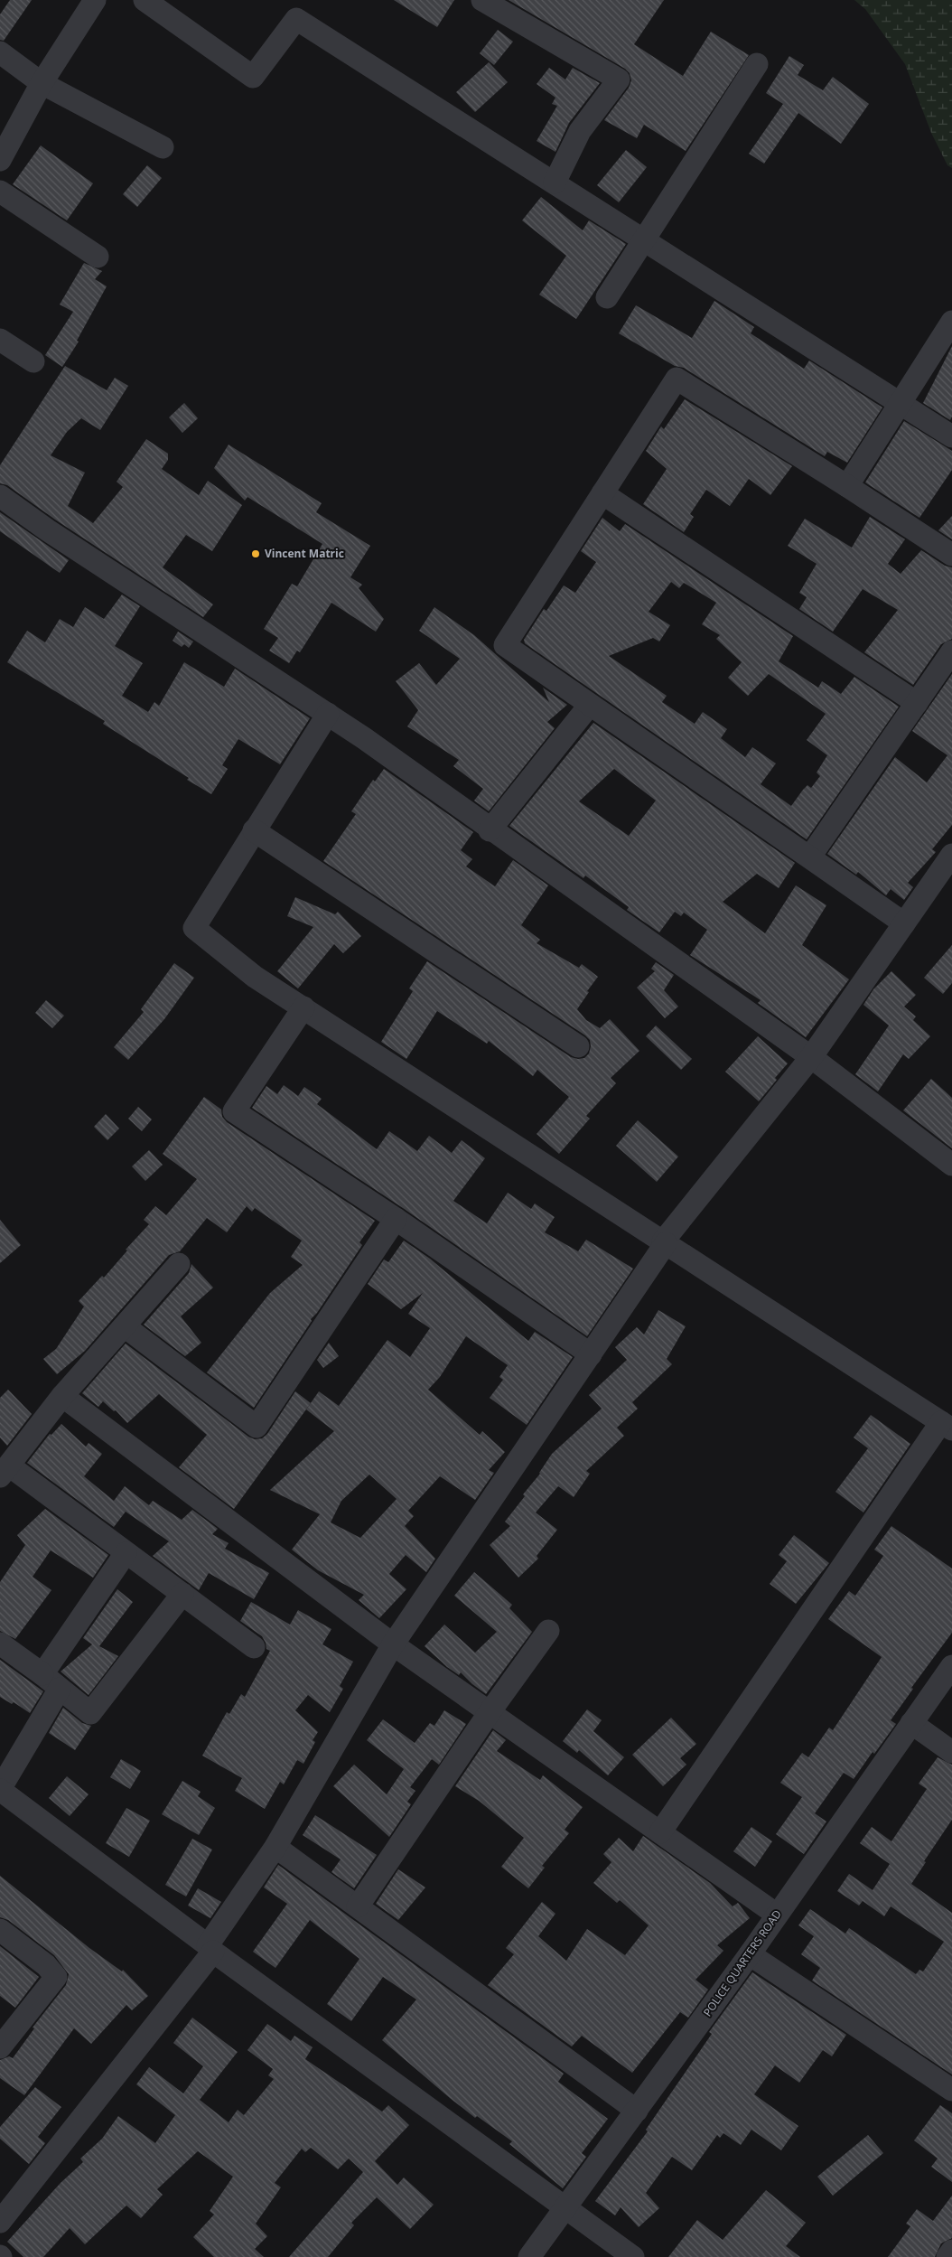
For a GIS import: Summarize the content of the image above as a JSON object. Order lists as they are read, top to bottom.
{
  "streets": {
    "street": ["POLICE QUARTERS ROAD"]
  },
  "places": ["Vincent Matric"]
}
